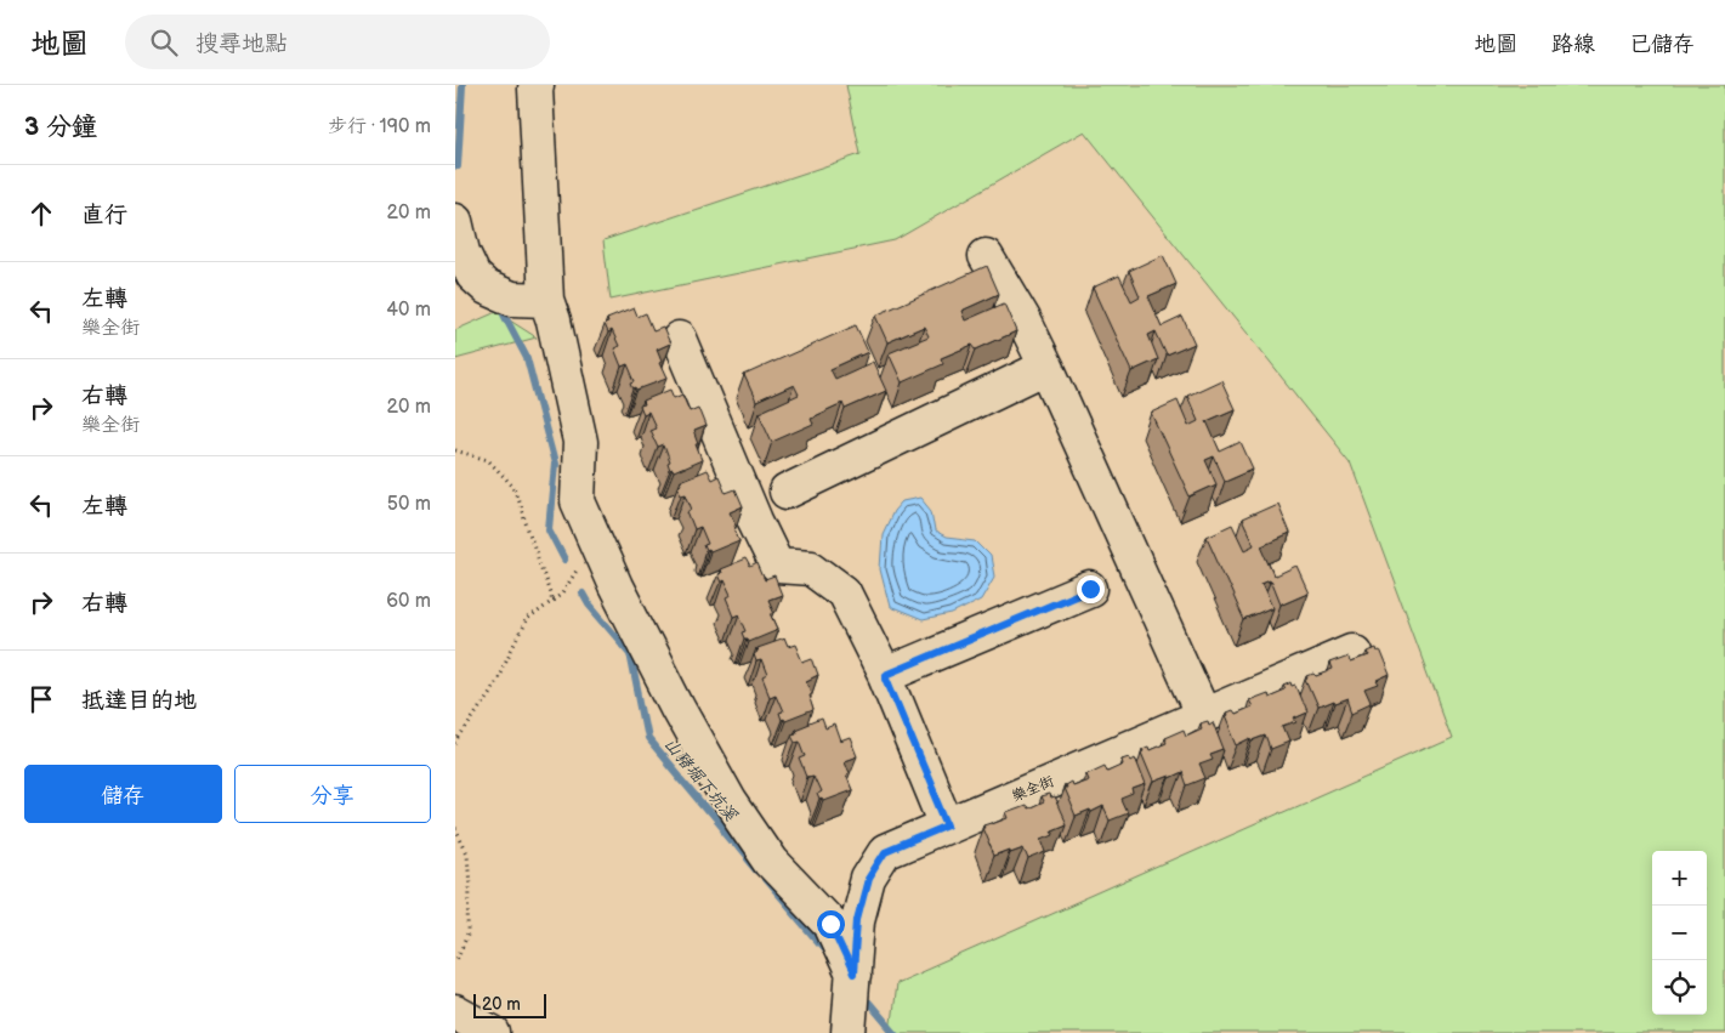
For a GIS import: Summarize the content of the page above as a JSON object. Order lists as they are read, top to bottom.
{
  "streets": {
    "street": ["樂全街"]
  },
  "water": ["山豬堀下坑溪"],
  "scale_bar": "20 m",
  "page": {
    "header": "地圖",
    "search": "搜尋地點",
    "nav": ["地圖", "路線", "已儲存"],
    "heading": ["3 分鐘", "步行 · 190 m"],
    "list": [
      ["直行", "20 m"],
      ["左轉", "樂全街", "40 m"],
      ["右轉", "樂全街", "20 m"],
      ["左轉", "50 m"],
      ["右轉", "60 m"],
      "抵達目的地"
    ],
    "buttons": ["儲存", "分享"],
    "map_buttons": ["+", "−"],
    "scale": "20 m"
  }
}
